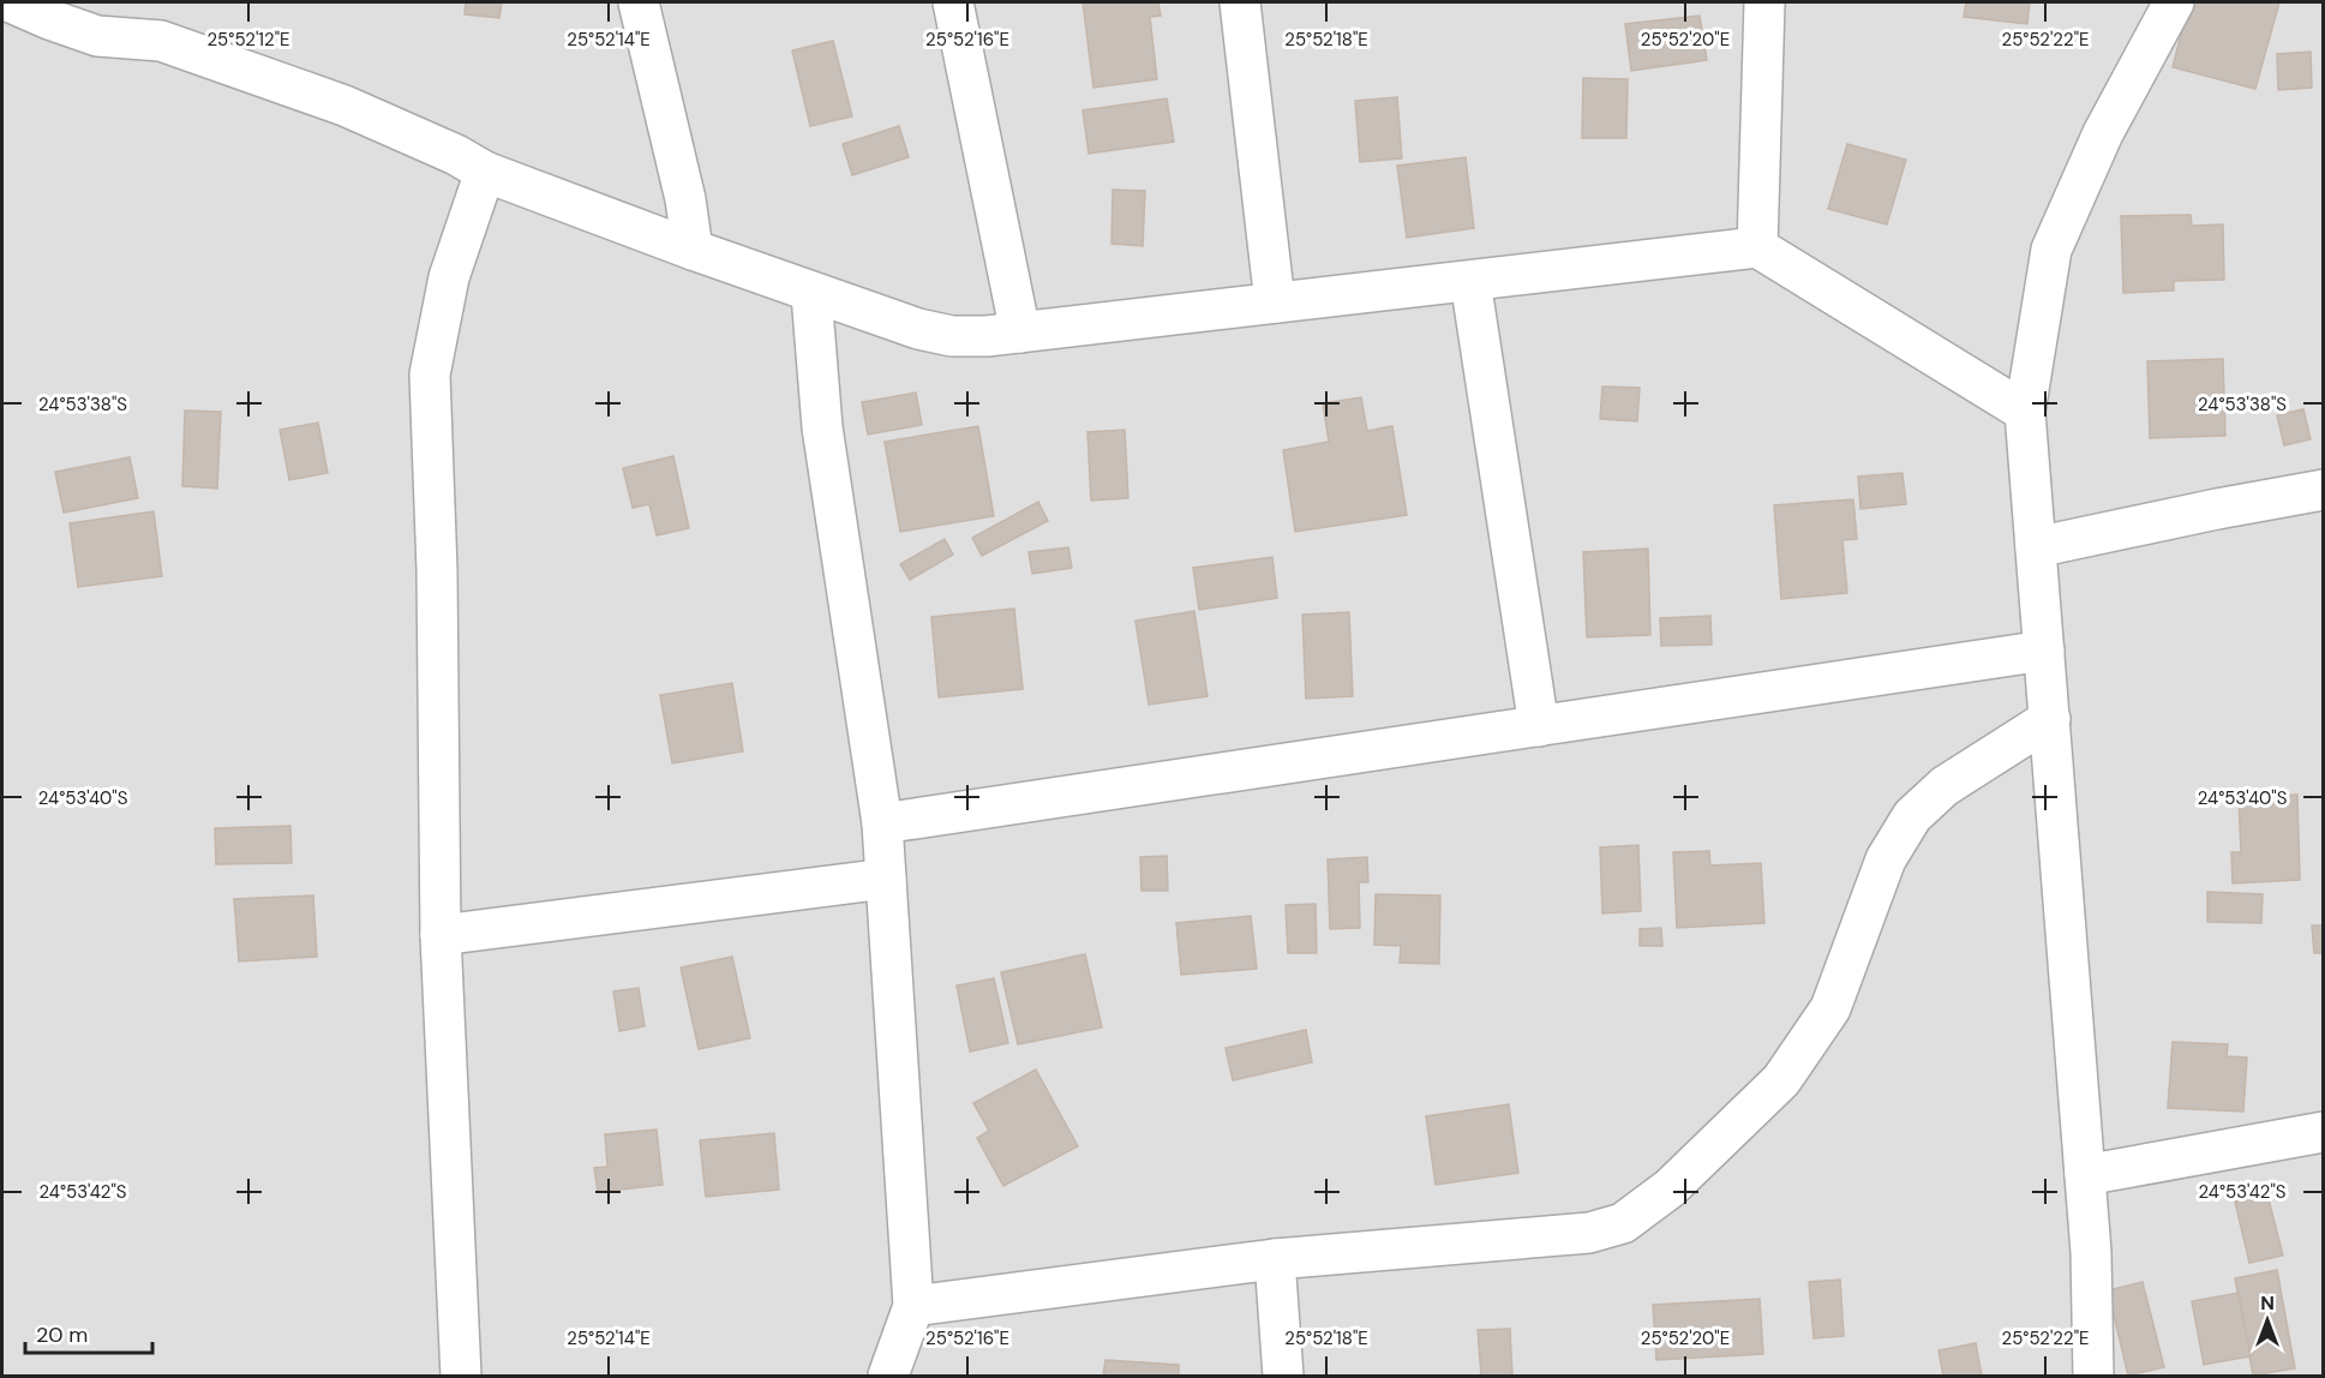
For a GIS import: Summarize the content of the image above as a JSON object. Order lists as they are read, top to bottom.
{
  "scale_bar": "20 m",
  "north": "top",
  "coordinates": [
    "25°52'12\"E",
    "25°52'14\"E",
    "25°52'16\"E",
    "25°52'18\"E",
    "25°52'20\"E",
    "25°52'22\"E",
    "24°53'38\"S",
    "24°53'40\"S",
    "24°53'42\"S"
  ]
}
